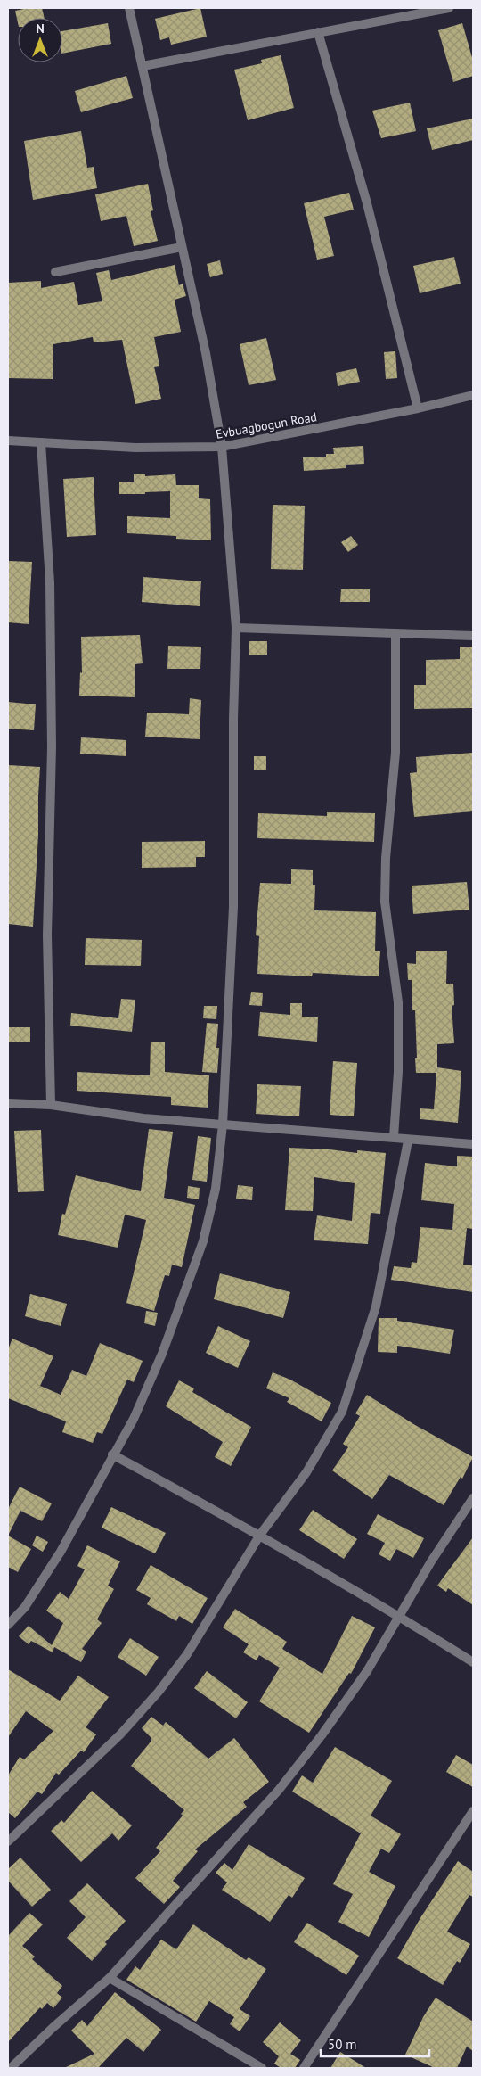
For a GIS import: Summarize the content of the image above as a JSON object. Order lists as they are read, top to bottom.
{
  "streets": {
    "street": ["Evbuagbogun Road"]
  },
  "scale_bar": "50 m",
  "north": "top"
}
